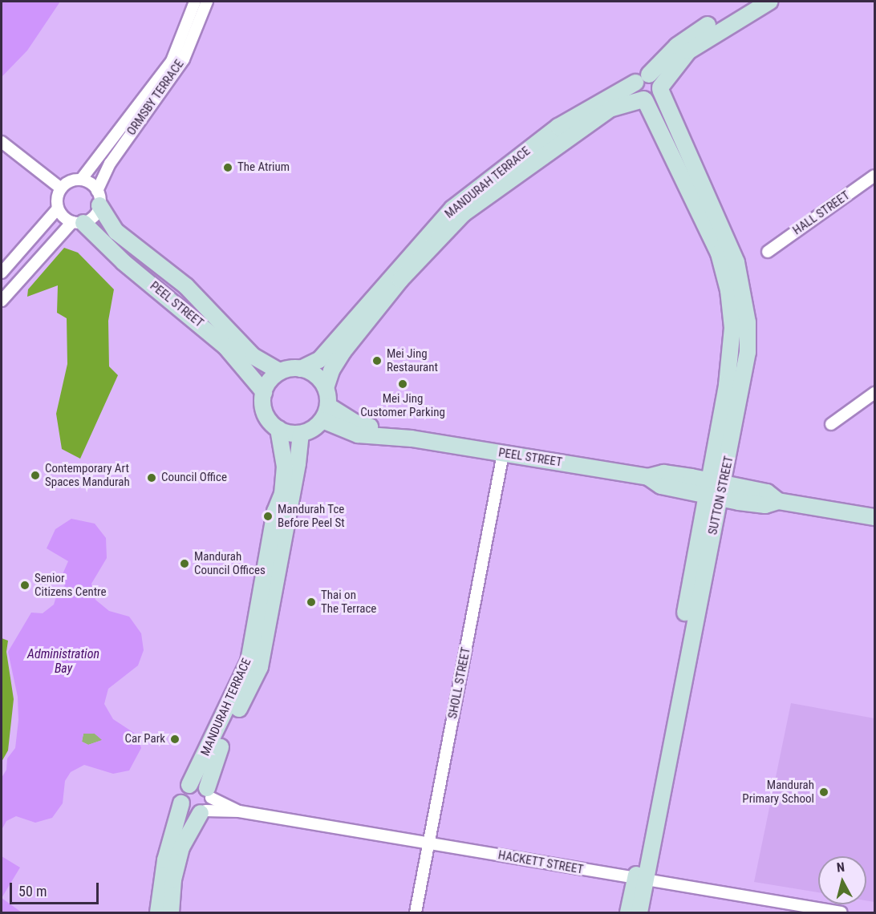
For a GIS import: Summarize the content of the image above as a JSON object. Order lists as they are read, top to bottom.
{
  "streets": {
    "main road": ["MANDURAH TERRACE", "PEEL STREET", "SUTTON STREET"],
    "street": [
      "ORMSBY TERRACE",
      "HALL STREET",
      "SHOLL STREET",
      "HACKETT STREET"
    ]
  },
  "crossings": [
    ["ORMSBY TERRACE", "PEEL STREET"],
    ["MANDURAH TERRACE", "PEEL STREET"],
    ["MANDURAH TERRACE", "SUTTON STREET"],
    ["MANDURAH TERRACE", "HACKETT STREET"],
    ["PEEL STREET", "SUTTON STREET"],
    ["PEEL STREET", "SHOLL STREET"],
    ["SUTTON STREET", "HACKETT STREET"],
    ["SHOLL STREET", "HACKETT STREET"]
  ],
  "water": ["Administration Bay"],
  "places": [
    "The Atrium",
    "Mei Jing Restaurant",
    "Mei Jing Customer Parking",
    "Contemporary Art Spaces Mandurah",
    "Council Office",
    "Mandurah Tce Before Peel St",
    "Mandurah Council Offices",
    "Senior Citizens Centre",
    "Thai on The Terrace",
    "Car Park",
    "Mandurah Primary School"
  ],
  "scale_bar": "50 m",
  "north": "top"
}
